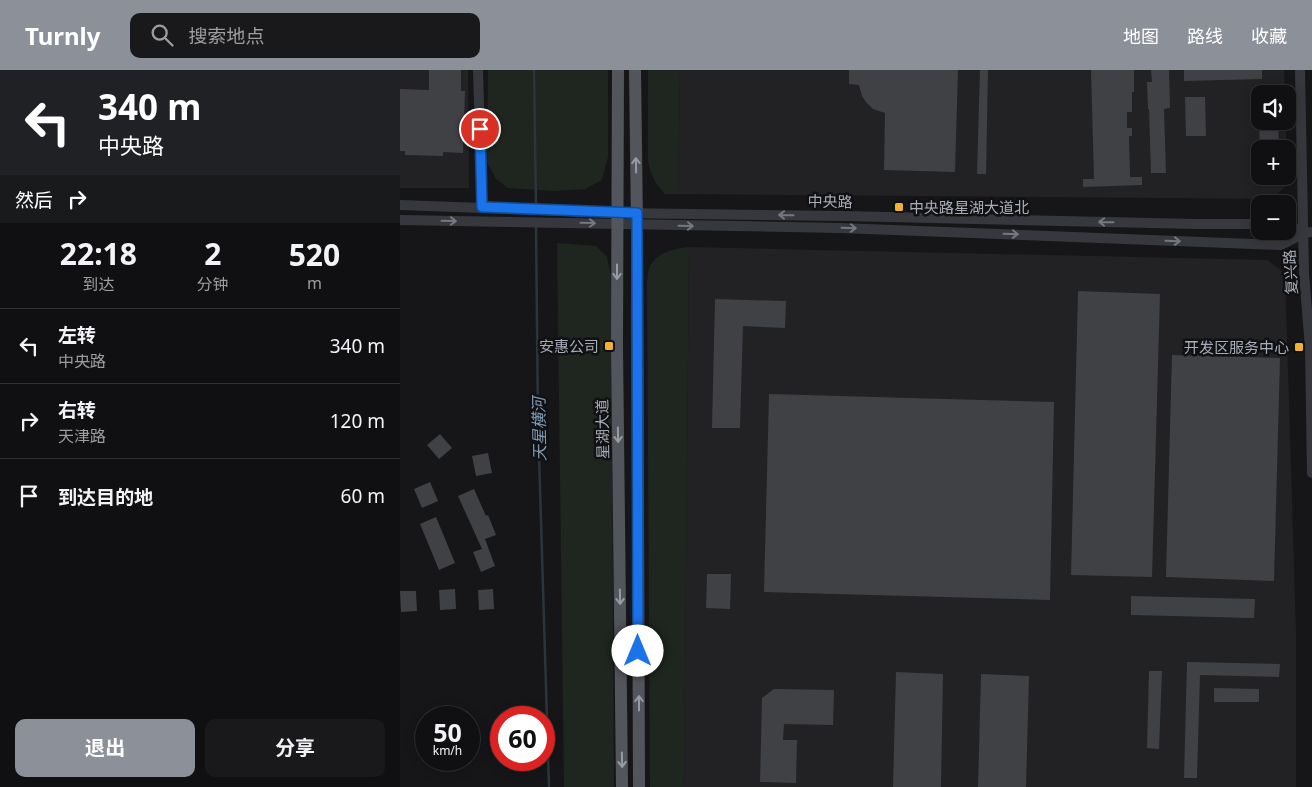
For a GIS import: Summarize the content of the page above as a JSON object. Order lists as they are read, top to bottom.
{
  "streets": {
    "main road": ["星湖大道"],
    "street": ["中央路", "复兴路"]
  },
  "crossings": [
    ["中央路", "星湖大道"]
  ],
  "water": ["天星横河"],
  "places": {
    "transit": ["中央路星湖大道北", "安惠公司", "开发区服务中心"]
  },
  "page": {
    "header": "Turnly",
    "search": "搜索地点",
    "nav": ["地图", "路线", "收藏"],
    "turn": ["340 m", "中央路"],
    "map_buttons": ["+", "−"],
    "then": "然后",
    "eta": [
      "22:18",
      "到达",
      "2",
      "分钟",
      "520",
      "m"
    ],
    "list": [
      {
        "name": "左转",
        "note": "中央路",
        "value": "340 m"
      },
      {
        "name": "右转",
        "note": "天津路",
        "value": "120 m"
      },
      {
        "name": "到达目的地",
        "value": "60 m"
      }
    ],
    "speed": "50 km/h",
    "limit": "60",
    "buttons": ["退出", "分享"]
  }
}
